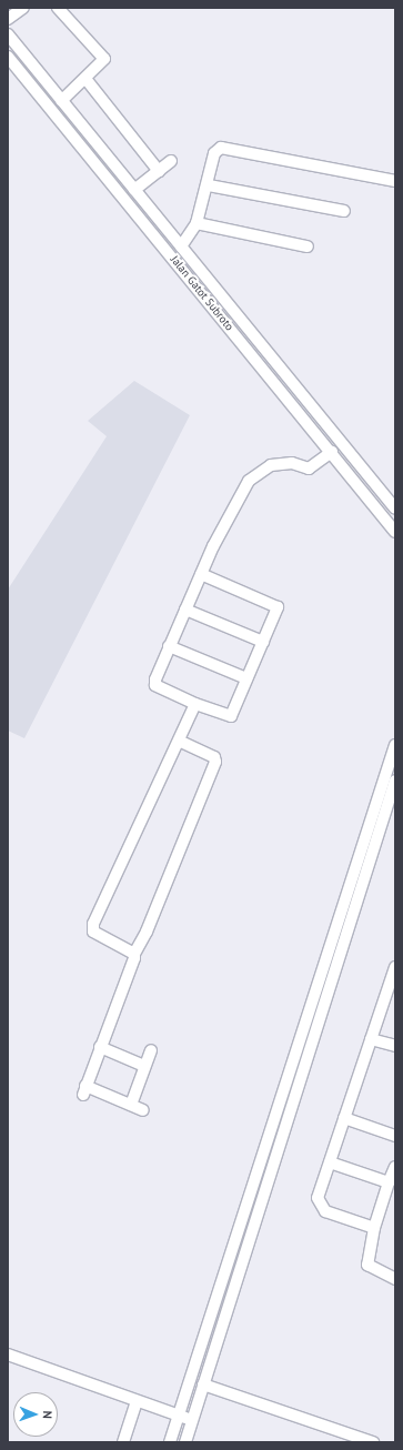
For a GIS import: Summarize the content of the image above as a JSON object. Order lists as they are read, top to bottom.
{
  "streets": {
    "street": ["Jalan Gatot Subroto"]
  },
  "north": "right"
}
